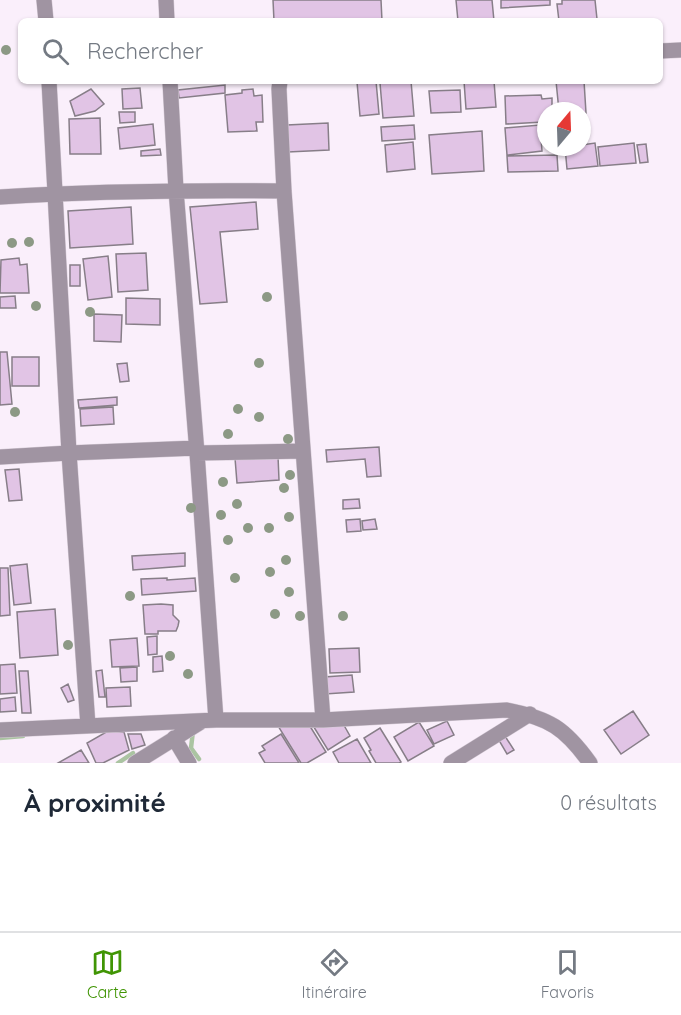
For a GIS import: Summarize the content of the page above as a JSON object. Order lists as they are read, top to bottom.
{
  "north": "top",
  "page": {
    "search": "Rechercher",
    "heading": ["À proximité", "0 résultats"],
    "nav": ["Carte", "Itinéraire", "Favoris"]
  }
}
